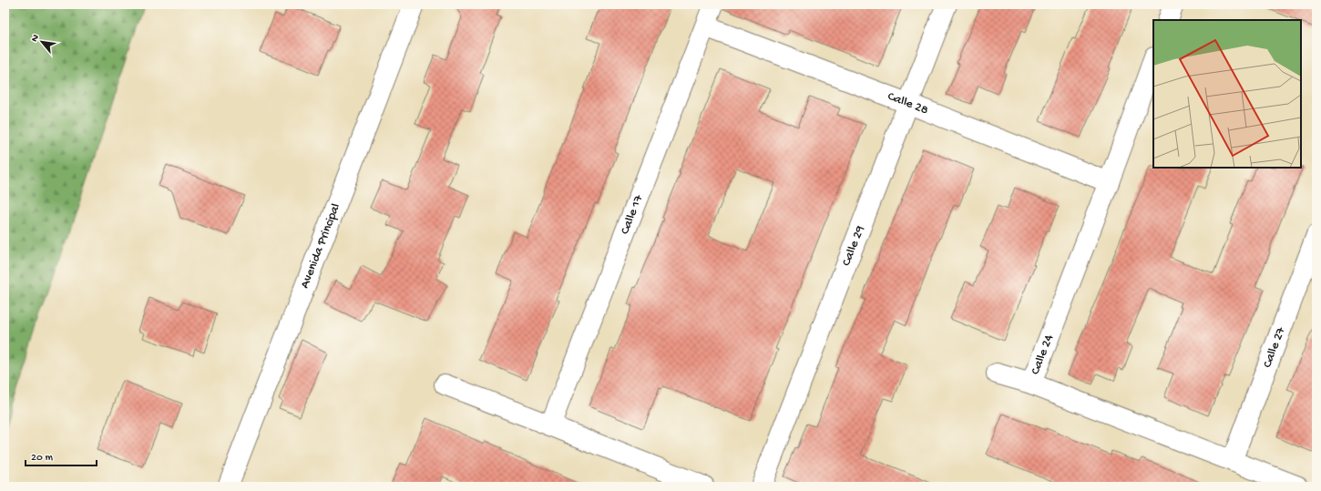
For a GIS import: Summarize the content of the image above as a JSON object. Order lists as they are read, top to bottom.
{
  "streets": {
    "street": [
      "Calle 28",
      "Calle 17",
      "Avenida Principal",
      "Calle 29",
      "Calle 27",
      "Calle 24"
    ]
  },
  "crossings": [
    ["Calle 28", "Calle 17"],
    ["Calle 28", "Calle 29"],
    ["Calle 28", "Calle 24"],
    ["Calle 27", "Calle 24"]
  ],
  "scale_bar": "20 m",
  "north": "top left"
}
